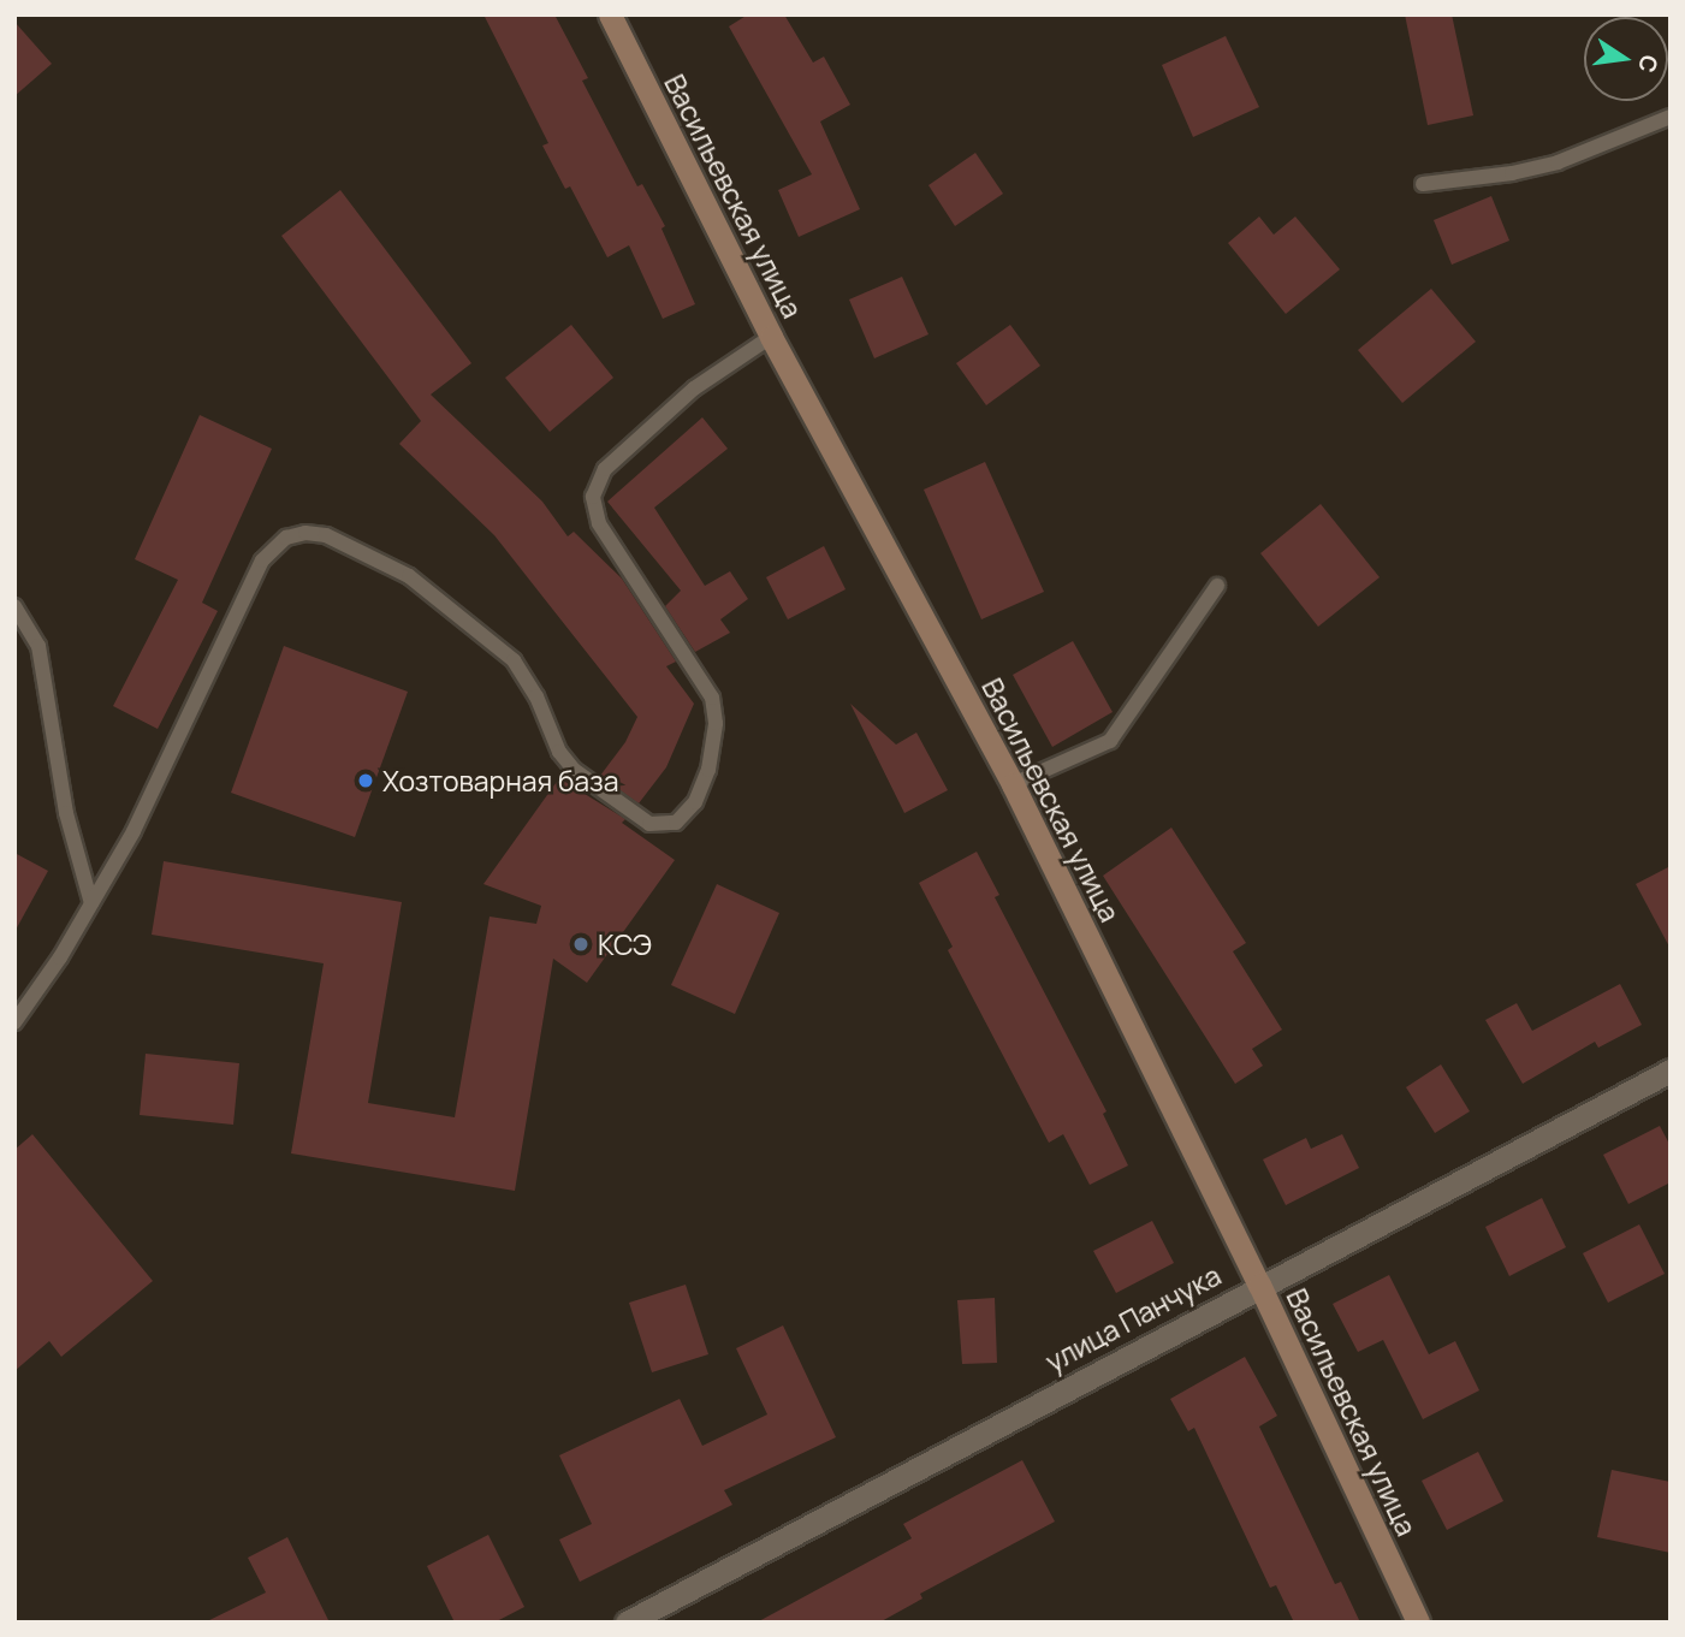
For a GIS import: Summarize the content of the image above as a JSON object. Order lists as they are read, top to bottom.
{
  "streets": {
    "main road": ["Васильевская улица"],
    "street": ["улица Панчука"]
  },
  "crossings": [
    ["Васильевская улица", "улица Панчука"]
  ],
  "places": ["Хозтоварная база", "КСЭ"],
  "north": "right"
}
